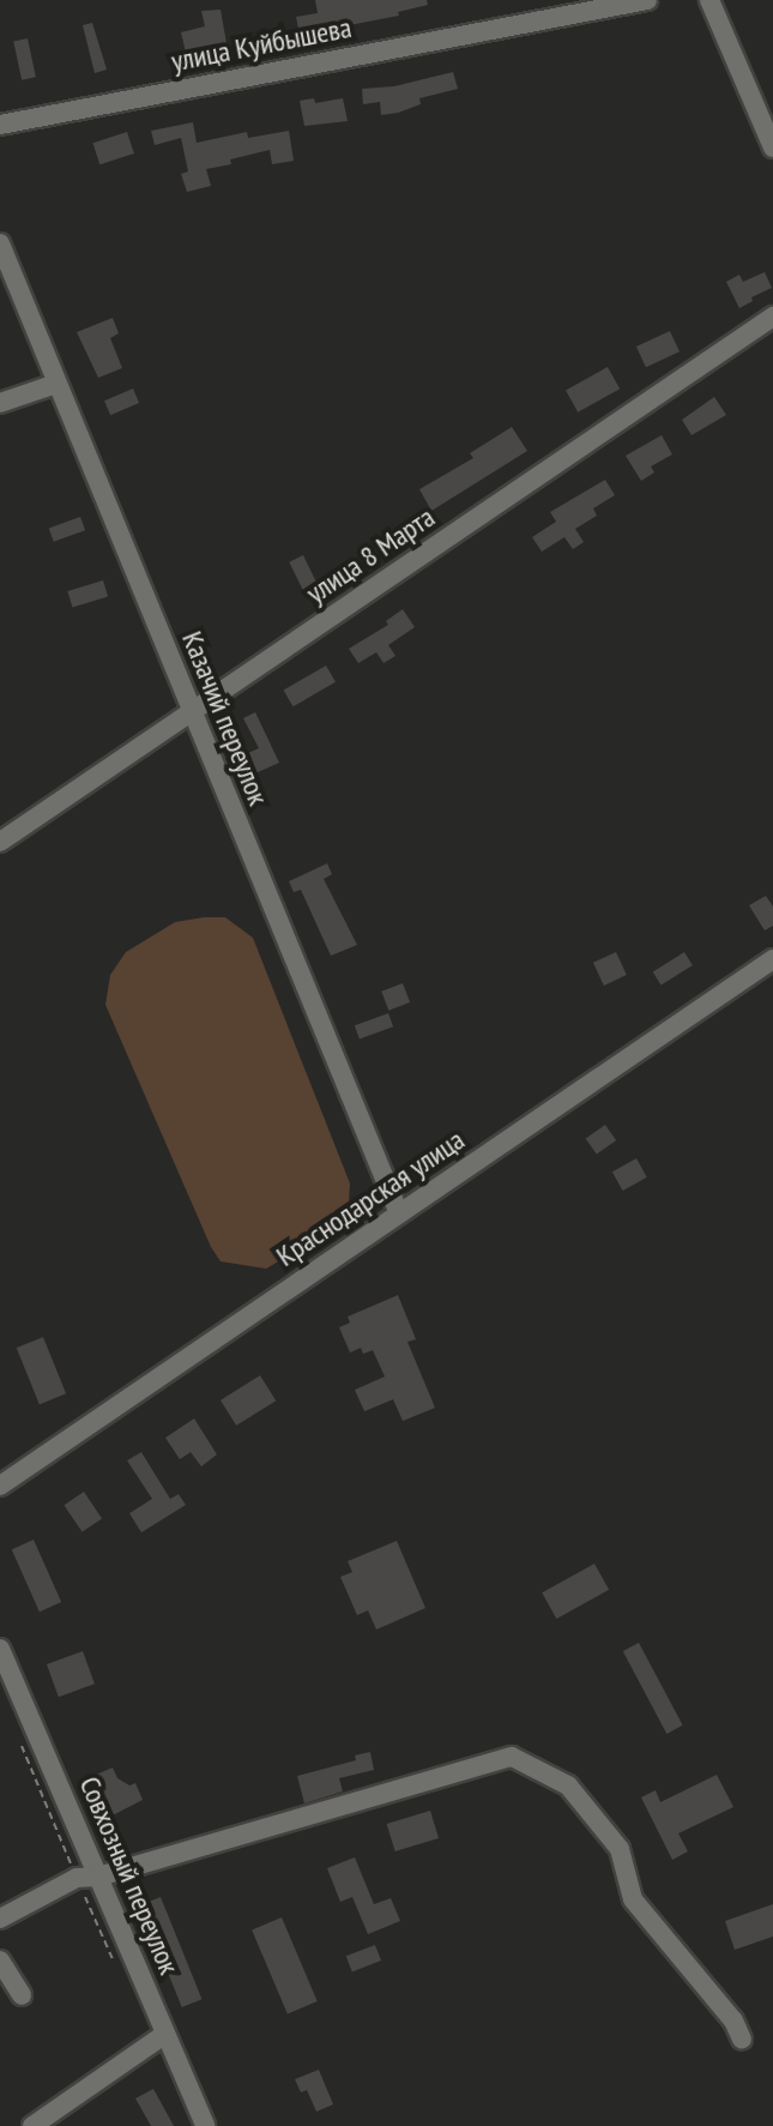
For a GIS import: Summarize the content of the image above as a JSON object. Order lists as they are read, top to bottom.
{
  "streets": {
    "street": [
      "улица Куйбышева",
      "улица 8 Марта",
      "Казачий переулок",
      "Краснодарская улица",
      "Совхозный переулок"
    ]
  },
  "crossings": [
    ["улица 8 Марта", "Казачий переулок"],
    ["Казачий переулок", "Краснодарская улица"]
  ]
}
